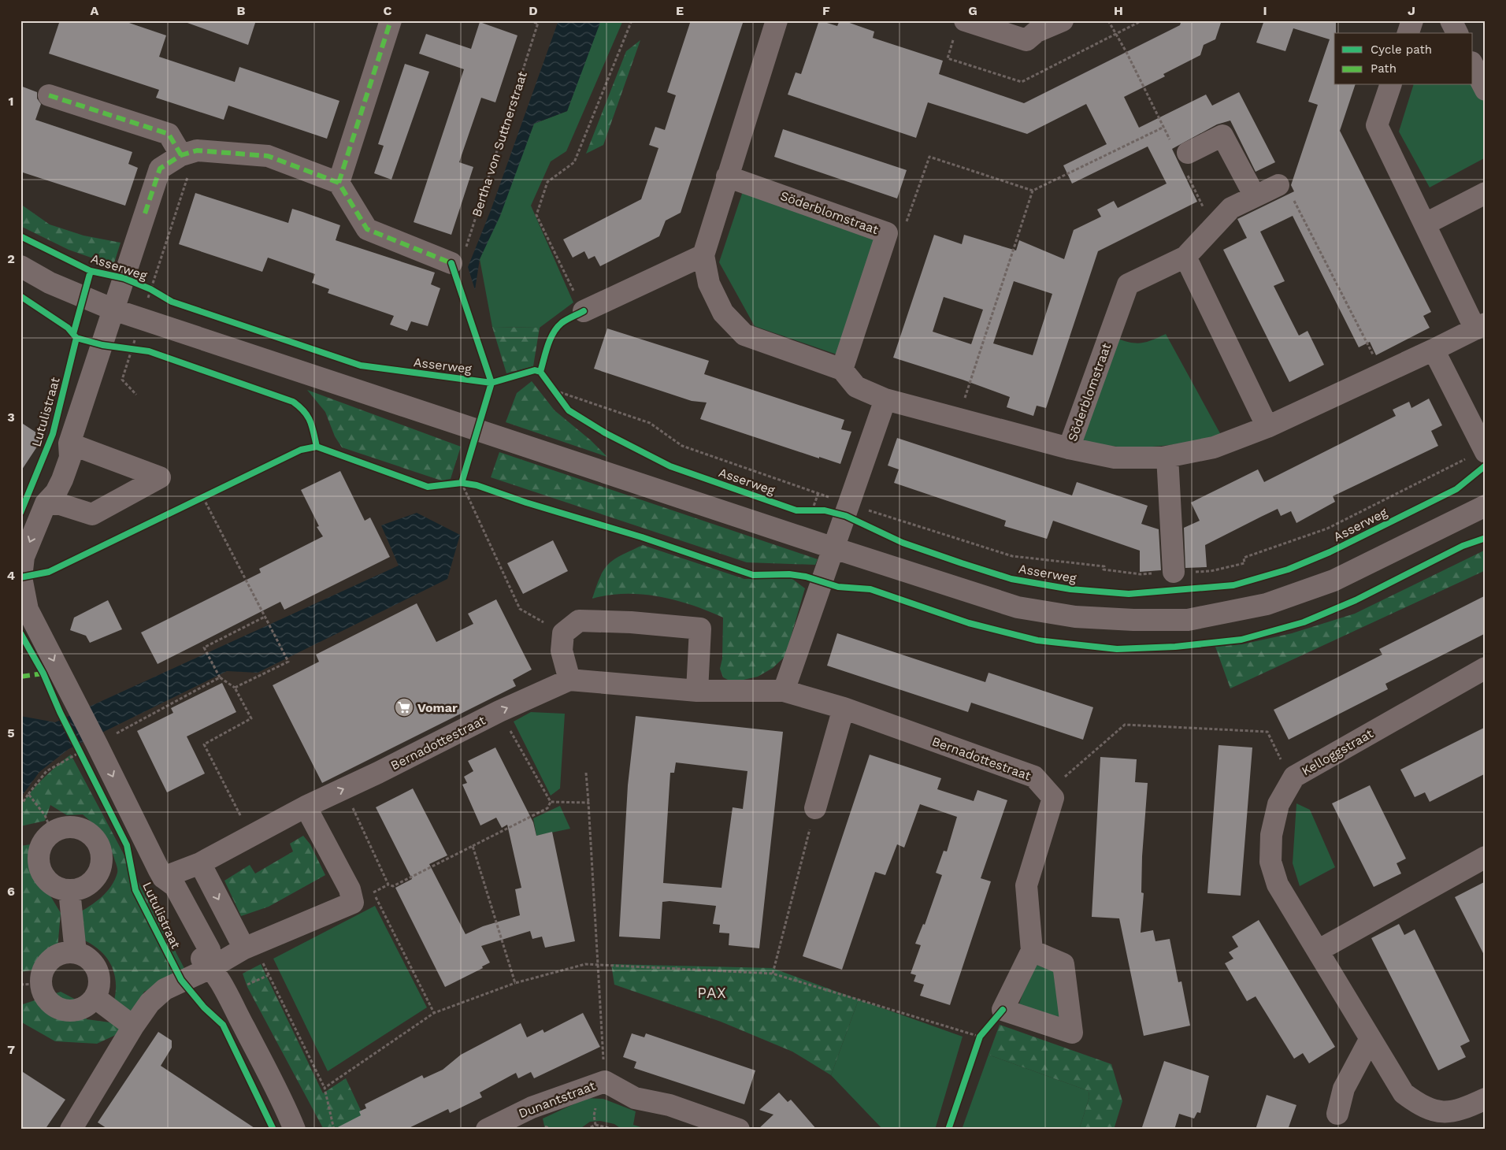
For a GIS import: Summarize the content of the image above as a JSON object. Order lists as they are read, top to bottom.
{
  "streets": {
    "street": [
      "Söderblomstraat",
      "Lutulistraat",
      "Bernadottestraat",
      "Kelloggstraat",
      "Dunantstraat"
    ],
    "path": ["Bertha von Suttnerstraat"],
    "cycle path": ["Asserweg"]
  },
  "crossings": [
    ["Lutulistraat", "Bernadottestraat"]
  ],
  "one_way": ["Lutulistraat"],
  "districts": ["PAX"],
  "places": {
    "supermarket": ["Vomar"]
  },
  "legend": ["Cycle path", "Path"],
  "grid": {
    "columns": [
      "A",
      "B",
      "C",
      "D",
      "E",
      "F",
      "G",
      "H",
      "I",
      "J"
    ],
    "rows": [
      "1",
      "2",
      "3",
      "4",
      "5",
      "6",
      "7"
    ]
  }
}
